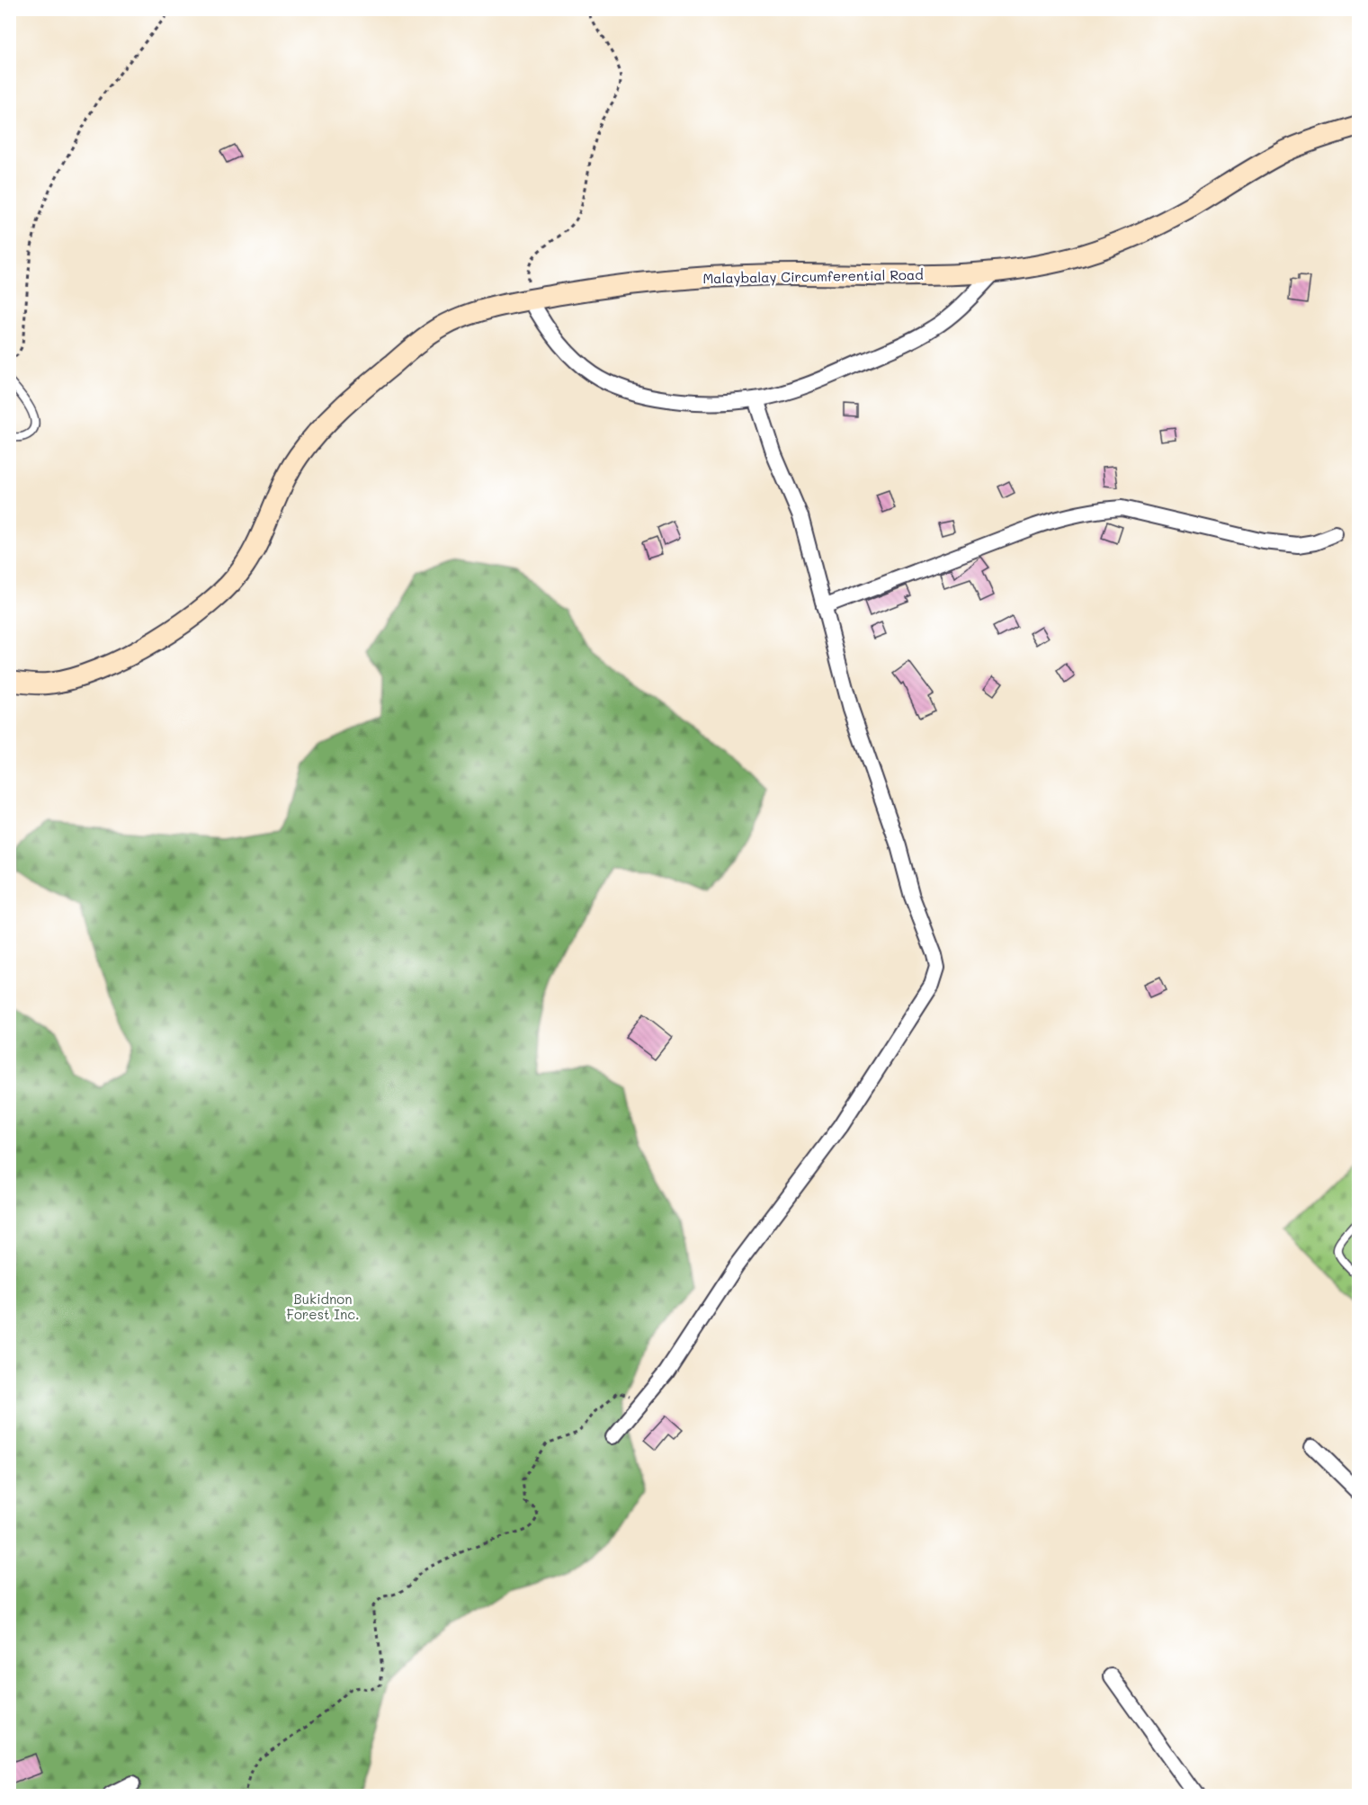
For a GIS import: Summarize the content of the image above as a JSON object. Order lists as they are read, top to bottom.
{
  "streets": {
    "main road": ["Malaybalay Circumferential Road"]
  },
  "parks": ["Bukidnon Forest Inc."]
}
